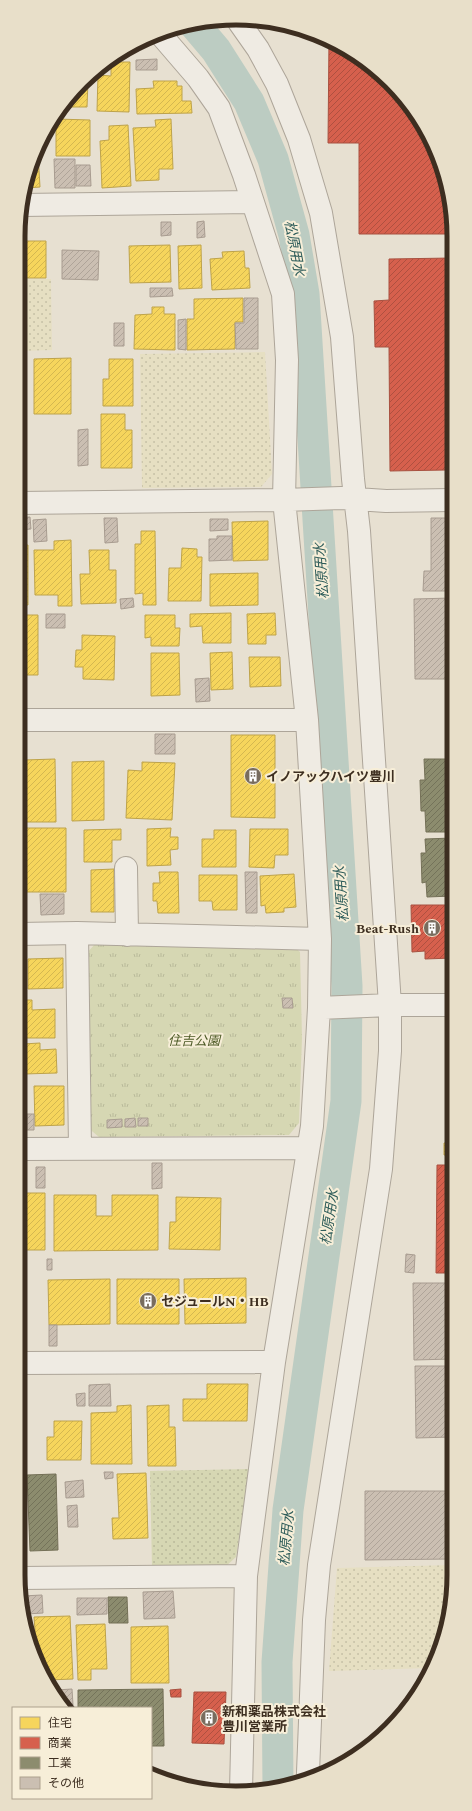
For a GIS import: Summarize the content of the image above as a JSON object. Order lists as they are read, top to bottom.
{
  "water": ["松原用水"],
  "parks": ["住吉公園"],
  "places": {
    "building": [
      "イノアックハイツ豊川",
      "Beat-Rush",
      "セジュールN・HB",
      "新和薬品株式会社 豊川営業所"
    ]
  },
  "legend": [
    "住宅",
    "商業",
    "工業",
    "その他"
  ]
}
